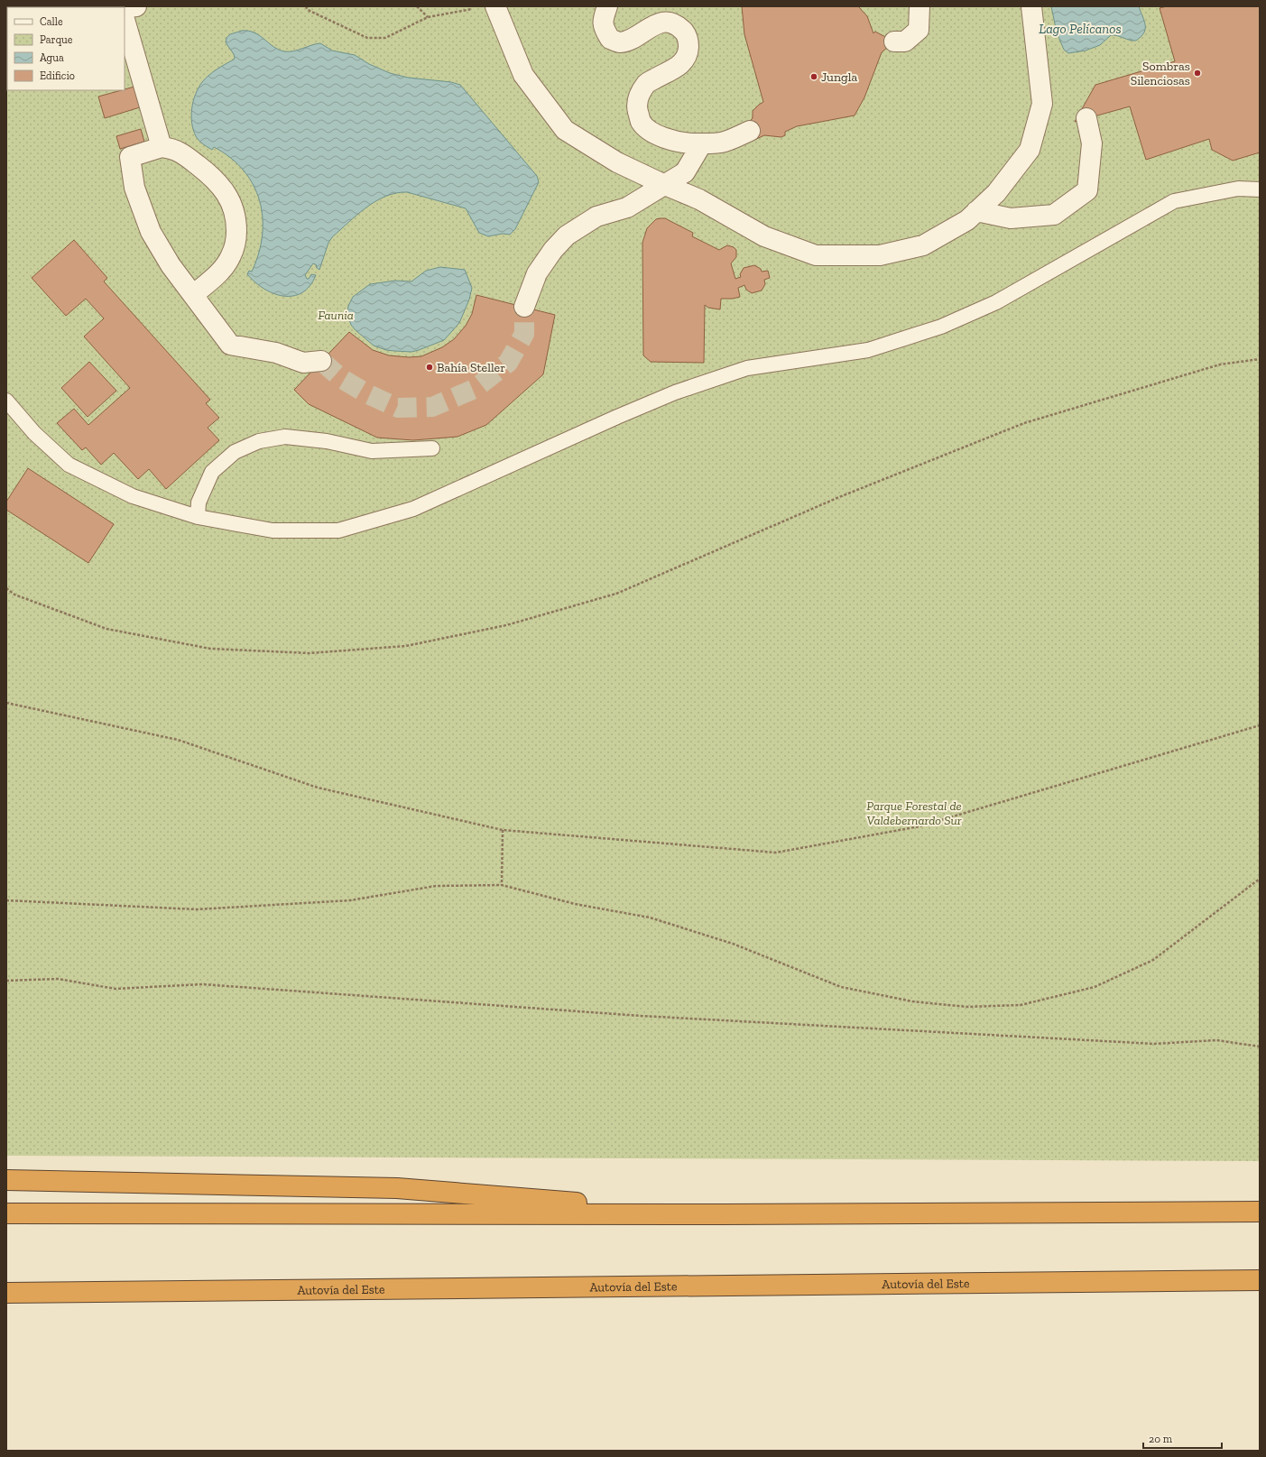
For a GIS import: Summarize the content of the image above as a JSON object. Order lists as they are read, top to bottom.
{
  "streets": {
    "highway": ["Autovía del Este"]
  },
  "water": ["Lago Pelícanos"],
  "parks": ["Faunia", "Parque Forestal de Valdebernardo Sur"],
  "places": ["Sombras Silenciosas", "Jungla", "Bahía Steller"],
  "legend": [
    "Calle",
    "Parque",
    "Agua",
    "Edificio"
  ],
  "scale_bar": "20 m"
}
